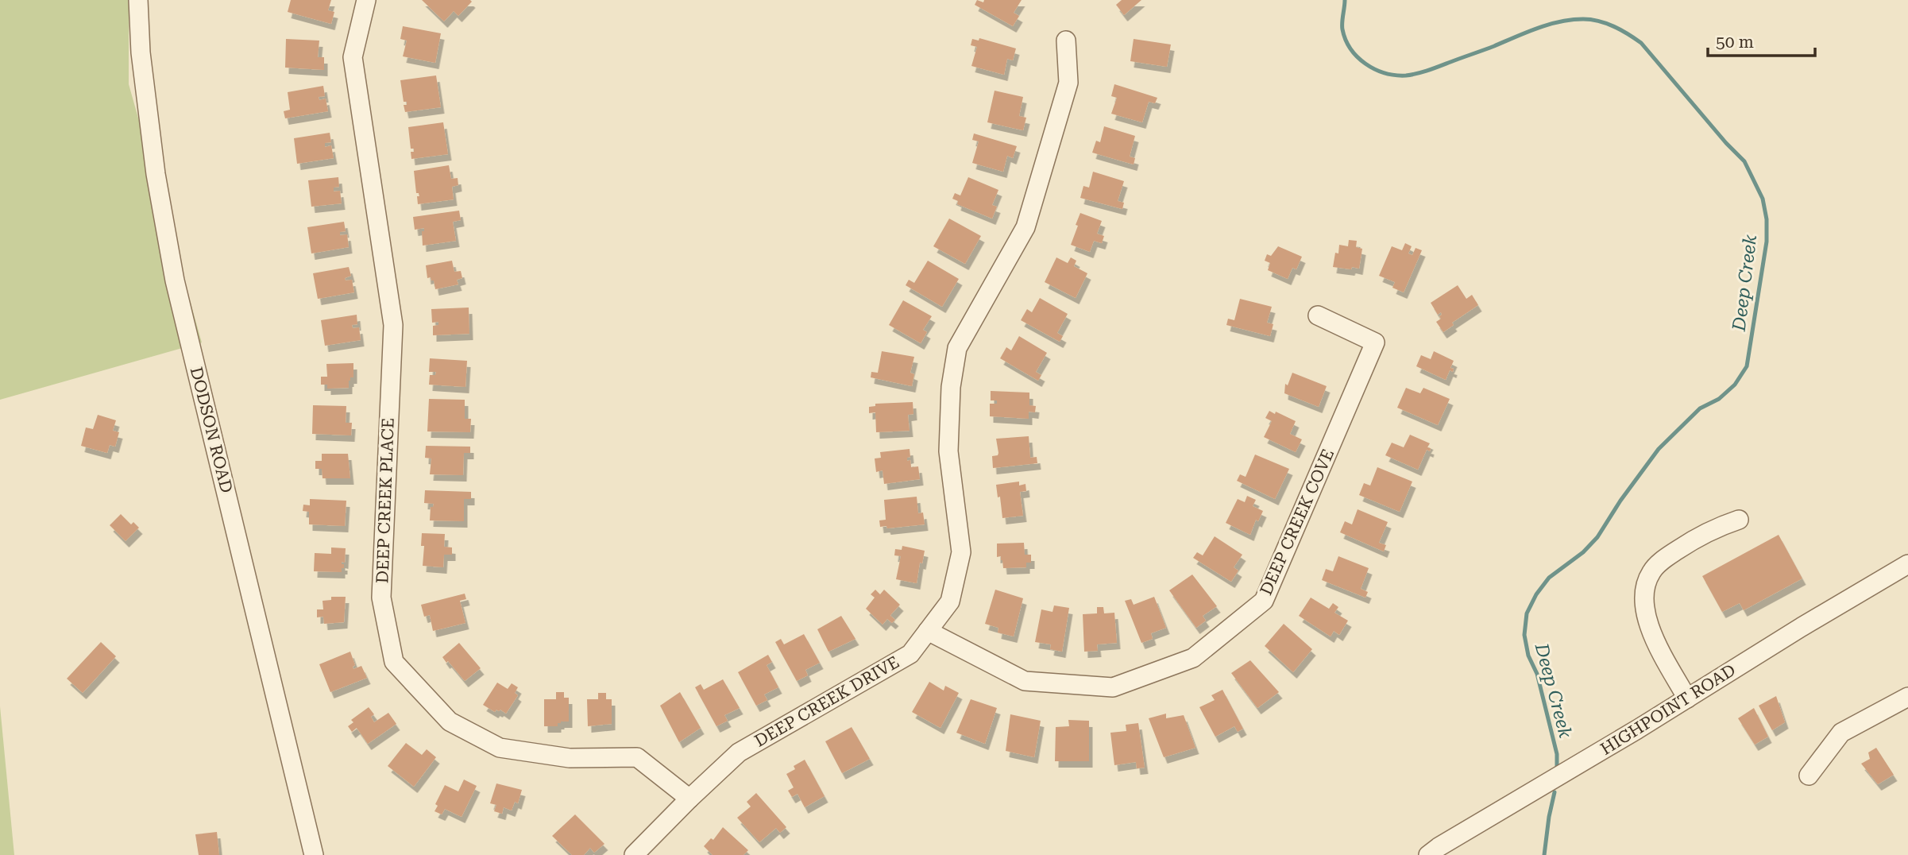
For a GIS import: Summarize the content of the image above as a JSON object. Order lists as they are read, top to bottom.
{
  "streets": {
    "street": [
      "DODSON ROAD",
      "DEEP CREEK PLACE",
      "DEEP CREEK COVE",
      "DEEP CREEK DRIVE",
      "HIGHPOINT ROAD"
    ]
  },
  "crossings": [
    ["DEEP CREEK PLACE", "DEEP CREEK DRIVE"],
    ["DEEP CREEK COVE", "DEEP CREEK DRIVE"]
  ],
  "water": ["Deep Creek"],
  "scale_bar": "50 m"
}
